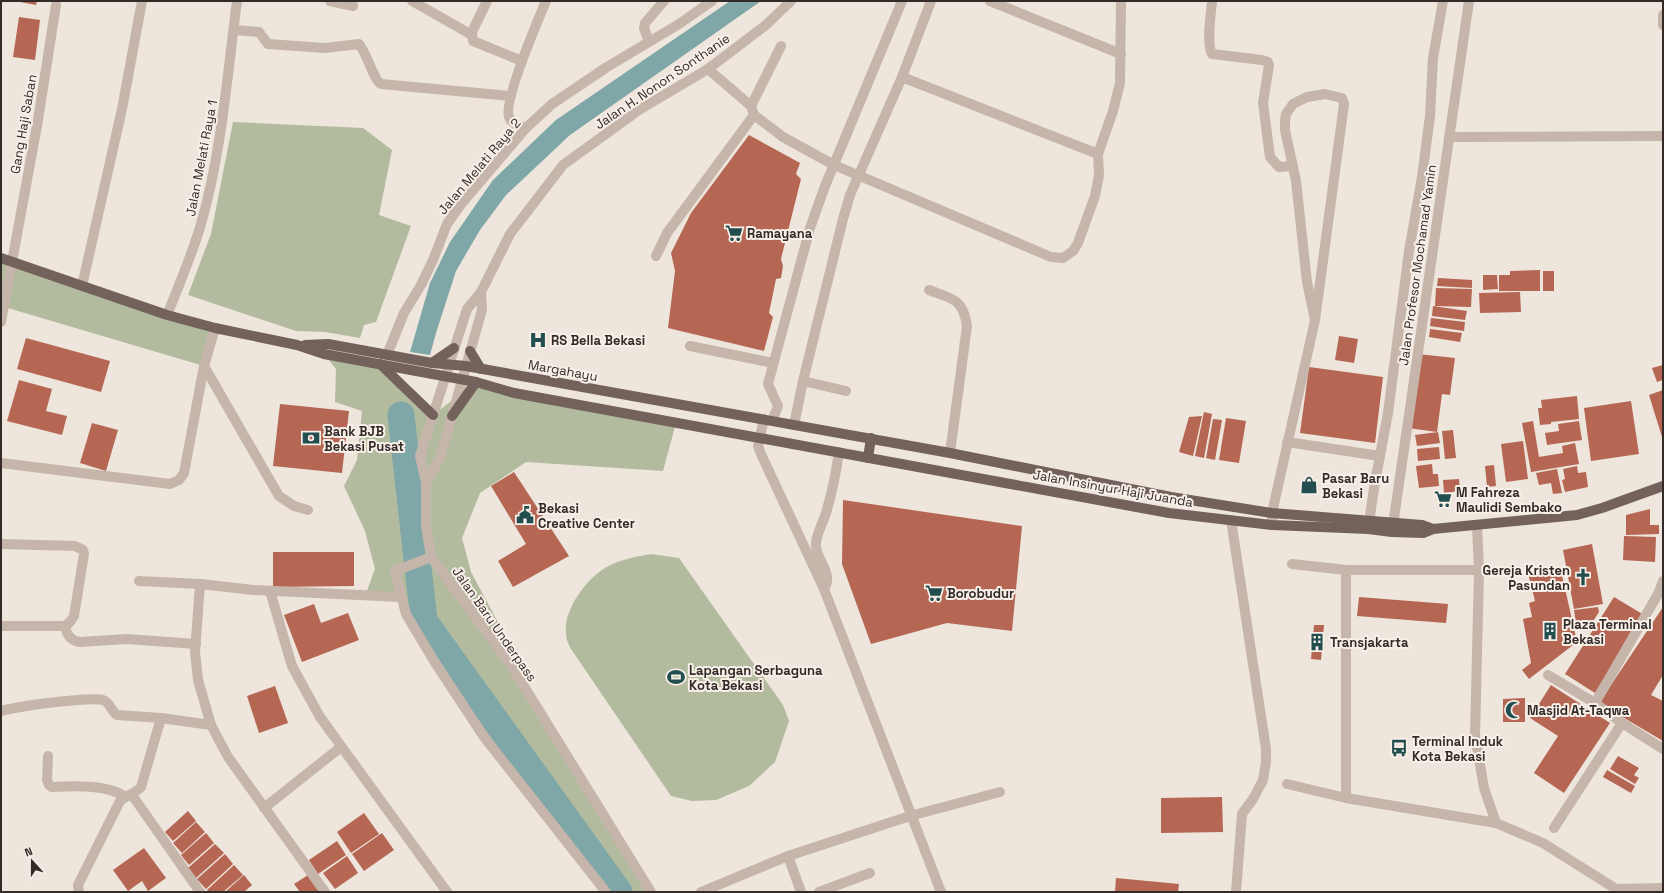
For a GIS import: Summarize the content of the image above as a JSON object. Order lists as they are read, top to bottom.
{
  "streets": {
    "main road": ["Margahayu", "Jalan Insinyur Haji Juanda"],
    "street": [
      "Jalan H. Nonon Sonthanie",
      "Gang Haji Saban",
      "Jalan Melati Raya 1",
      "Jalan Melati Raya 2",
      "Jalan Profesor Mochamad Yamin",
      "Jalan Baru Underpass"
    ]
  },
  "crossings": [
    ["Jalan H. Nonon Sonthanie", "Jalan Baru Underpass"],
    ["Jalan Melati Raya 2", "Margahayu"],
    ["Jalan Profesor Mochamad Yamin", "Jalan Insinyur Haji Juanda"],
    ["Margahayu", "Jalan Insinyur Haji Juanda"],
    ["Margahayu", "Jalan Baru Underpass"],
    ["Jalan Insinyur Haji Juanda", "Jalan Baru Underpass"]
  ],
  "places": {
    "supermarket": ["Ramayana", "M Fahreza Maulidi Sembako", "Borobudur"],
    "hospital": ["RS Bella Bekasi"],
    "bank": ["Bank BJB Bekasi Pusat"],
    "shop": ["Pasar Baru Bekasi"],
    "public building": ["Bekasi Creative Center"],
    "church": ["Gereja Kristen Pasundan"],
    "building": ["Plaza Terminal Bekasi", "Transjakarta"],
    "sports": ["Lapangan Serbaguna Kota Bekasi"],
    "mosque": ["Masjid At-Taqwa"],
    "bus stop": ["Terminal Induk Kota Bekasi"]
  },
  "north": "top"
}
